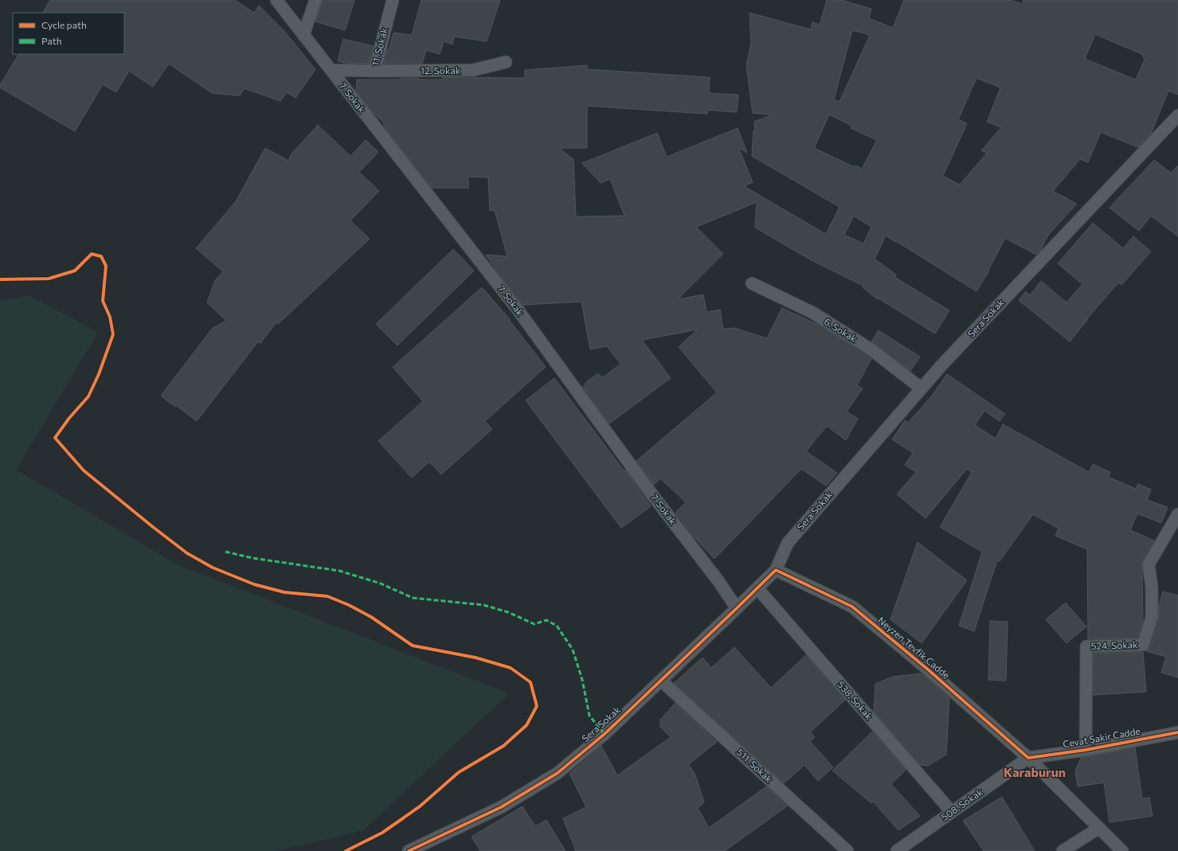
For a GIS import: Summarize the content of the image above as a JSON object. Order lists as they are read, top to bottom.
{
  "streets": {
    "street": [
      "11. Sokak",
      "12. Sokak",
      "7. Sokak",
      "Sera Sokak",
      "6. Sokak",
      "524. Sokak",
      "Neyzen Tevfik Cadde",
      "538. Sokak",
      "Cevat Şakir Cadde",
      "511. Sokak",
      "508. Sokak"
    ]
  },
  "crossings": [
    ["11. Sokak", "12. Sokak"],
    ["11. Sokak", "7. Sokak"],
    ["7. Sokak", "Sera Sokak"],
    ["Sera Sokak", "6. Sokak"],
    ["Sera Sokak", "Neyzen Tevfik Cadde"],
    ["Sera Sokak", "538. Sokak"],
    ["Sera Sokak", "511. Sokak"],
    ["524. Sokak", "Cevat Şakir Cadde"],
    ["Neyzen Tevfik Cadde", "Cevat Şakir Cadde"],
    ["Neyzen Tevfik Cadde", "508. Sokak"],
    ["538. Sokak", "508. Sokak"],
    ["Cevat Şakir Cadde", "508. Sokak"]
  ],
  "districts": ["Karaburun"],
  "legend": ["Cycle path", "Path"]
}
